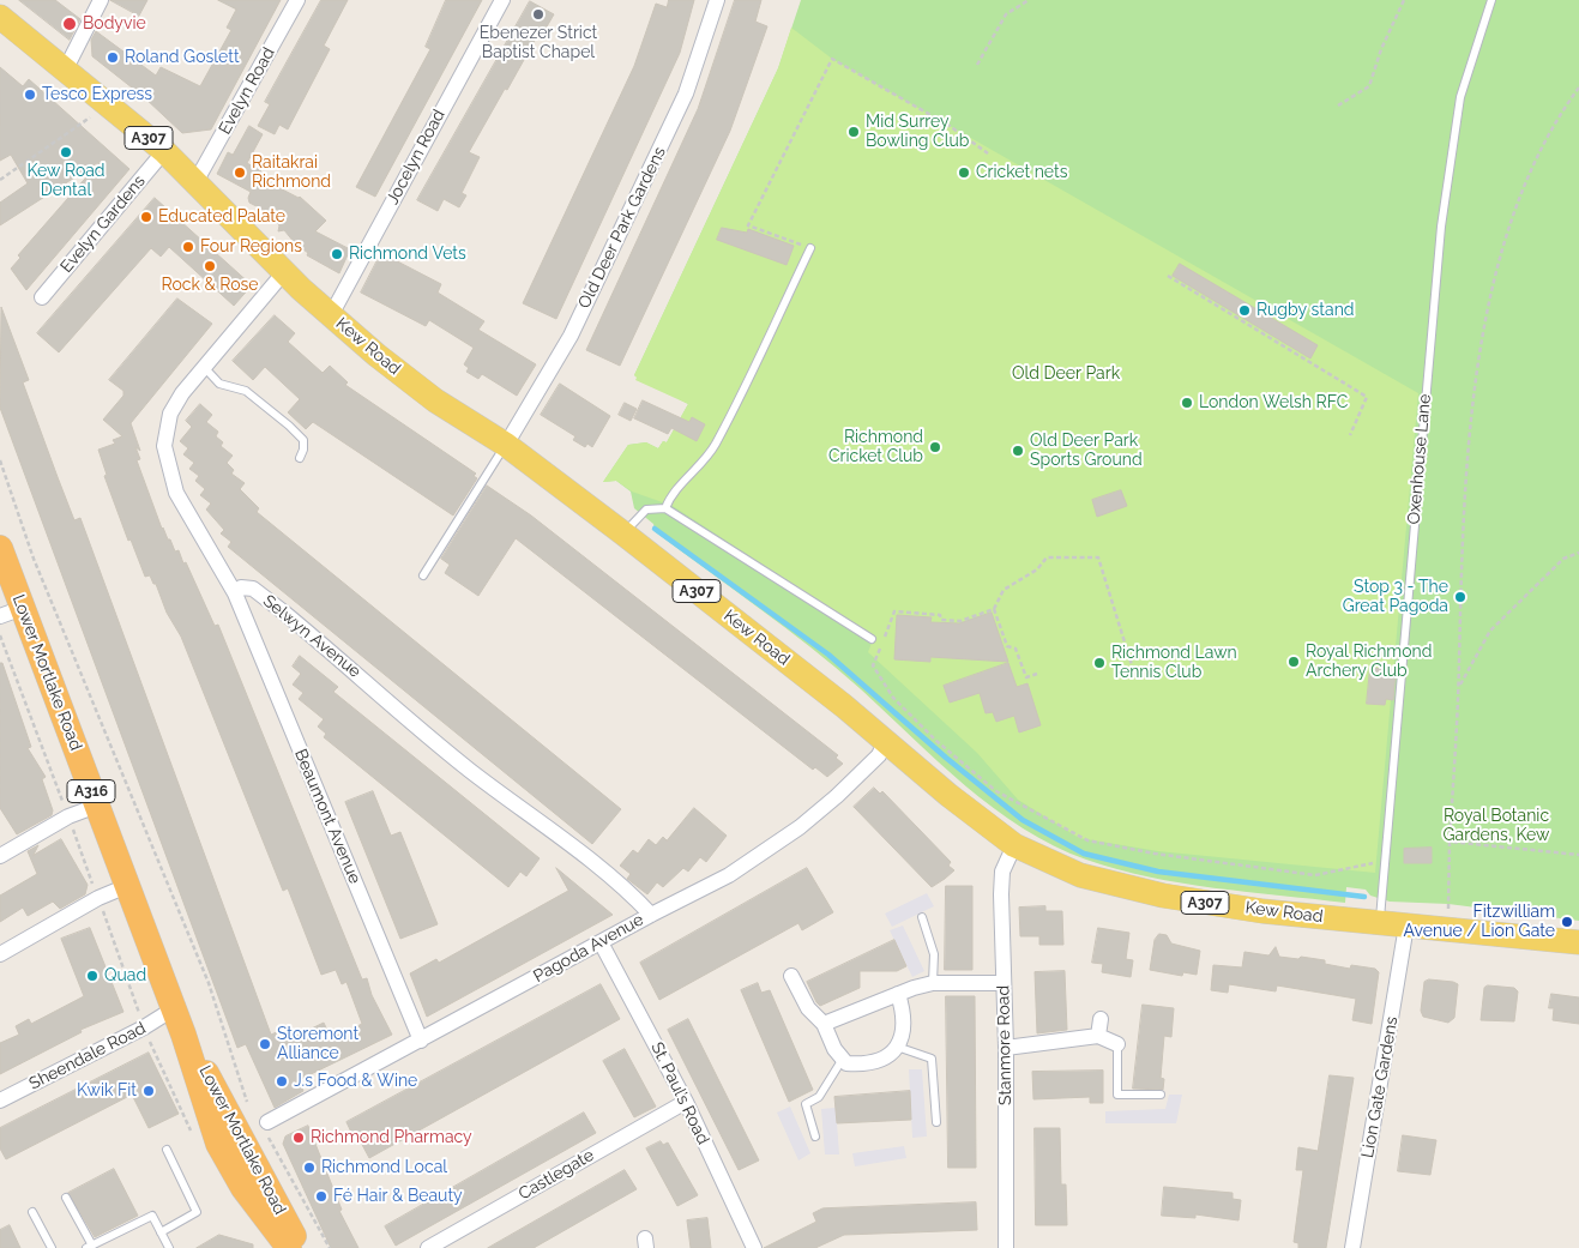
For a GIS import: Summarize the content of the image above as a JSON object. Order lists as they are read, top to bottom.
{
  "streets": {
    "highway": ["Lower Mortlake Road", "A316"],
    "main road": ["A307", "Kew Road"],
    "street": [
      "Evelyn Road",
      "Jocelyn Road",
      "Evelyn Gardens",
      "Old Deer Park Gardens",
      "Selwyn Avenue",
      "Beaumont Avenue",
      "Pagoda Avenue",
      "Stanmore Road",
      "Sheendale Road",
      "Lion Gate Gardens",
      "St. Paul’s Road",
      "Castlegate"
    ],
    "lane": ["Oxenhouse Lane"]
  },
  "crossings": [
    ["Evelyn Road", "Kew Road"],
    ["Jocelyn Road", "Kew Road"],
    ["Evelyn Gardens", "Kew Road"],
    ["Old Deer Park Gardens", "Kew Road"],
    ["Kew Road", "Oxenhouse Lane"],
    ["Kew Road", "Pagoda Avenue"],
    ["Kew Road", "Stanmore Road"],
    ["Kew Road", "Lion Gate Gardens"],
    ["Selwyn Avenue", "Beaumont Avenue"],
    ["Selwyn Avenue", "Pagoda Avenue"],
    ["Lower Mortlake Road", "Sheendale Road"],
    ["Beaumont Avenue", "Pagoda Avenue"],
    ["Pagoda Avenue", "St. Paul’s Road"],
    ["St. Paul’s Road", "Castlegate"]
  ],
  "parks": ["Old Deer Park", "Royal Botanic Gardens, Kew"],
  "places": [
    "Ebenezer Strict Baptist Chapel",
    "Bodyvie",
    "Roland Goslett",
    "Tesco Express",
    "Mid Surrey Bowling Club",
    "Kew Road Dental",
    "Raitakrai Richmond",
    "Cricket nets",
    "Educated Palate",
    "Four Regions",
    "Richmond Vets",
    "Rock & Rose",
    "Rugby stand",
    "London Welsh RFC",
    "Richmond Cricket Club",
    "Old Deer Park Sports Ground",
    "Stop 3 - The Great Pagoda",
    "Royal Richmond Archery Club",
    "Richmond Lawn Tennis Club",
    "Fitzwilliam Avenue / Lion Gate",
    "Quad",
    "Storemont Alliance",
    "J.s Food & Wine",
    "Kwik Fit",
    "Richmond Pharmacy",
    "Richmond Local",
    "Fé Hair & Beauty"
  ]
}
